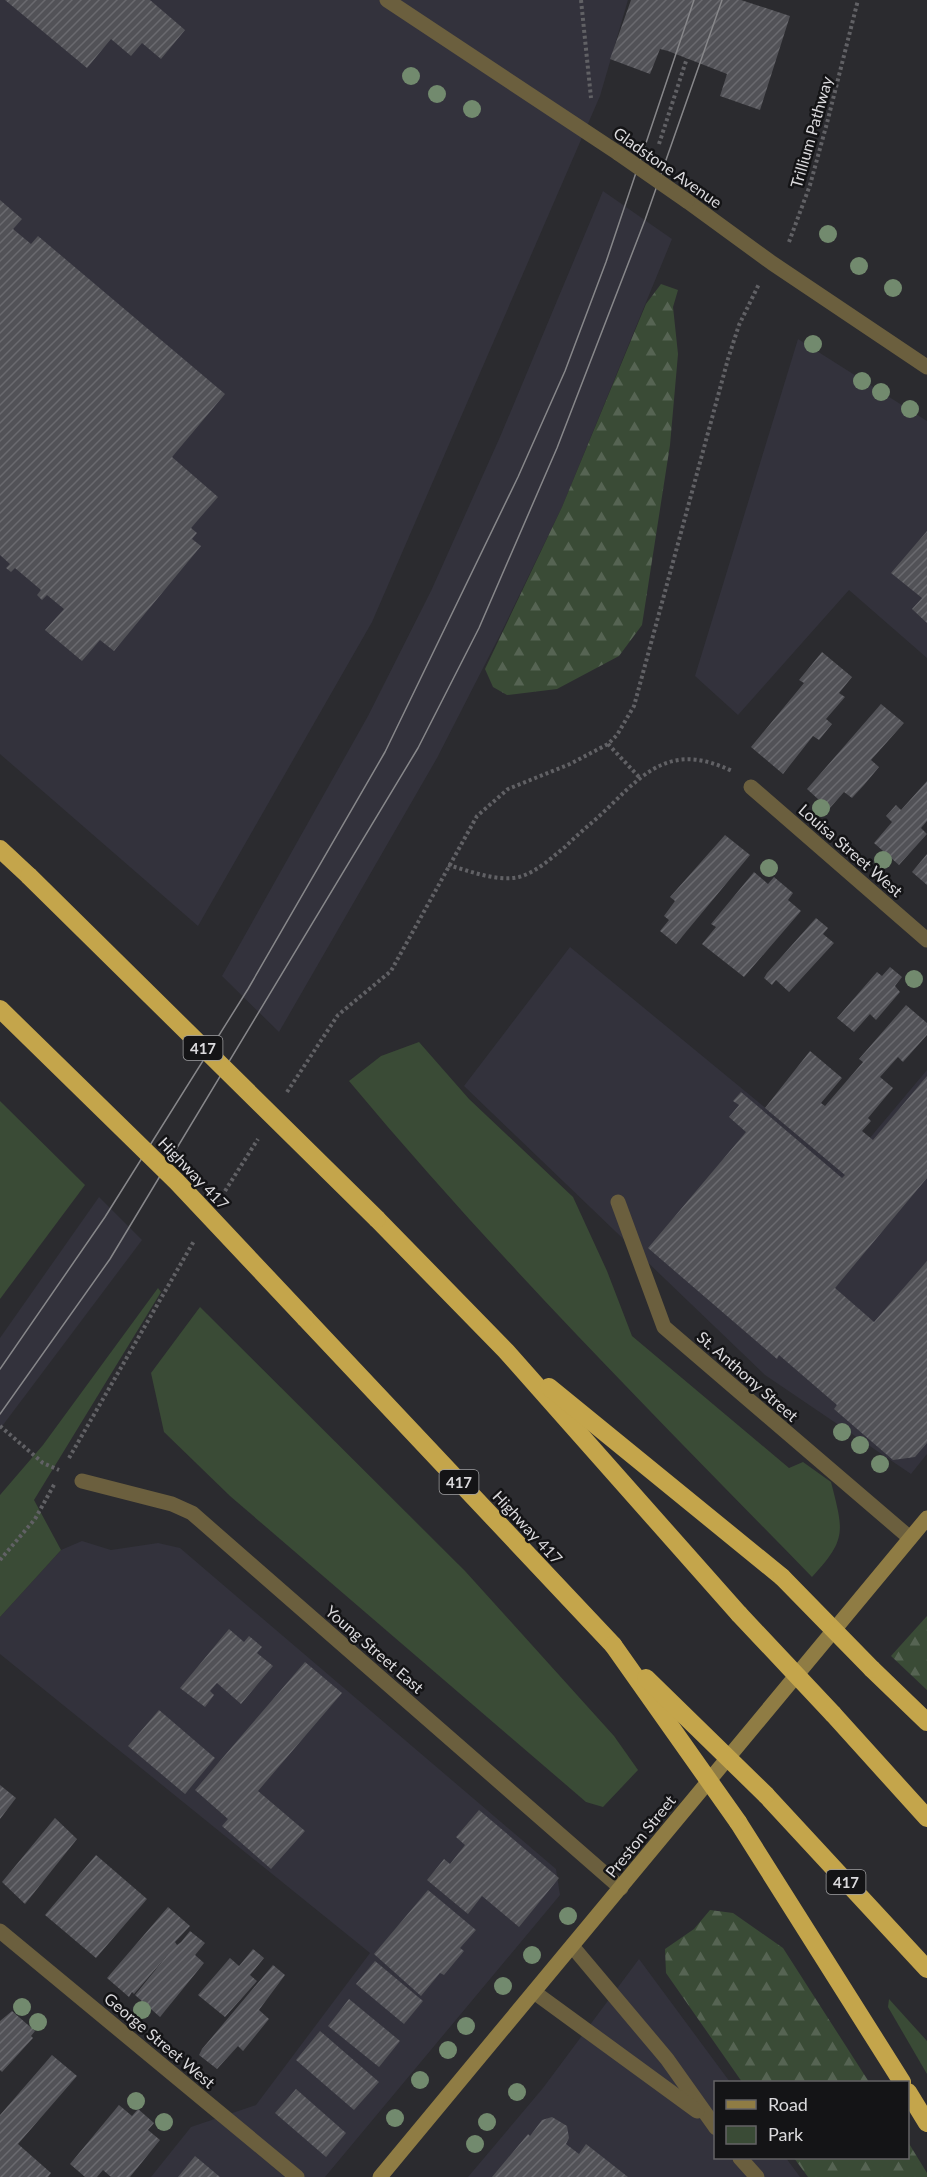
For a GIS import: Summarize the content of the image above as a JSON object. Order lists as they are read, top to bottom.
{
  "streets": {
    "highway": ["417", "Highway 417"],
    "main road": ["Preston Street"],
    "street": [
      "Gladstone Avenue",
      "Louisa Street West",
      "St. Anthony Street",
      "Young Street East",
      "George Street West"
    ],
    "path": ["Trillium Pathway"]
  },
  "crossings": [
    ["Trillium Pathway", "Gladstone Avenue"],
    ["St. Anthony Street", "Preston Street"],
    ["Young Street East", "Preston Street"]
  ],
  "legend": ["Road", "Park"]
}
